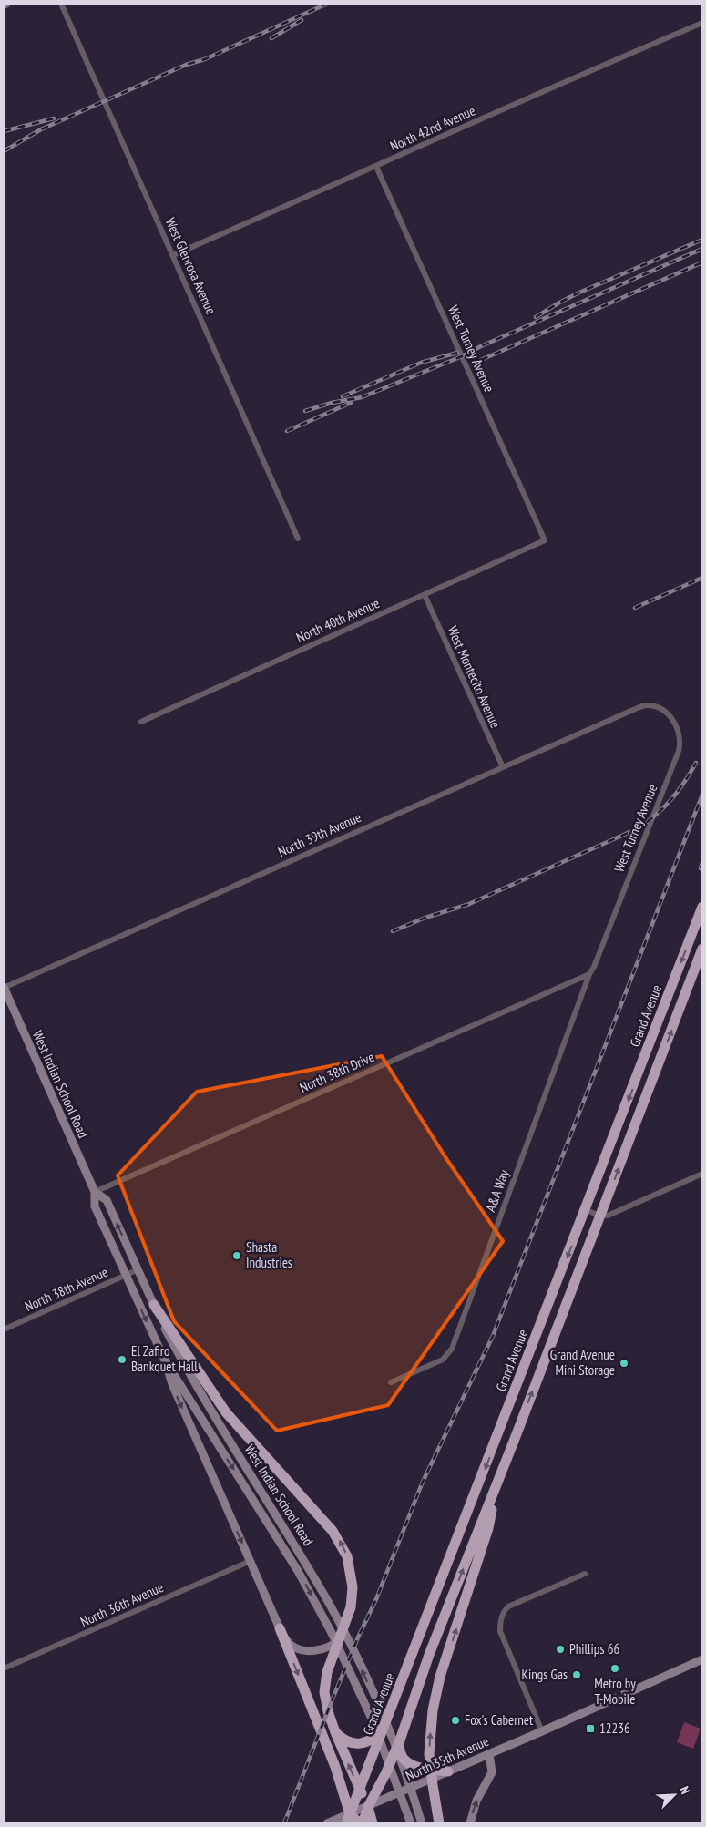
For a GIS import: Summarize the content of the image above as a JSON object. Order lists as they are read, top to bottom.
{
  "streets": {
    "highway": ["Grand Avenue"],
    "main road": ["West Indian School Road", "North 35th Avenue"],
    "street": [
      "North 42nd Avenue",
      "West Glenrosa Avenue",
      "West Turney Avenue",
      "North 40th Avenue",
      "West Montecito Avenue",
      "North 39th Avenue",
      "North 38th Drive",
      "A&A Way",
      "North 38th Avenue",
      "North 36th Avenue"
    ]
  },
  "crossings": [
    ["North 42nd Avenue", "West Glenrosa Avenue"],
    ["North 42nd Avenue", "West Turney Avenue"],
    ["West Turney Avenue", "North 40th Avenue"],
    ["West Turney Avenue", "North 39th Avenue"],
    ["West Turney Avenue", "North 38th Drive"],
    ["West Turney Avenue", "A&A Way"],
    ["North 40th Avenue", "West Montecito Avenue"],
    ["West Montecito Avenue", "North 39th Avenue"],
    ["North 39th Avenue", "West Indian School Road"],
    ["Grand Avenue", "North 35th Avenue"],
    ["North 38th Drive", "West Indian School Road"],
    ["North 38th Drive", "A&A Way"],
    ["West Indian School Road", "North 38th Avenue"]
  ],
  "places": {
    "other": [
      "Shasta Industries",
      "El Zafiro Bankquet Hall",
      "Grand Avenue Mini Storage",
      "Phillips 66",
      "Metro by T-Mobile",
      "Kings Gas",
      "Fox's Cabernet"
    ],
    "transit": ["12236"]
  },
  "north": "top right"
}
